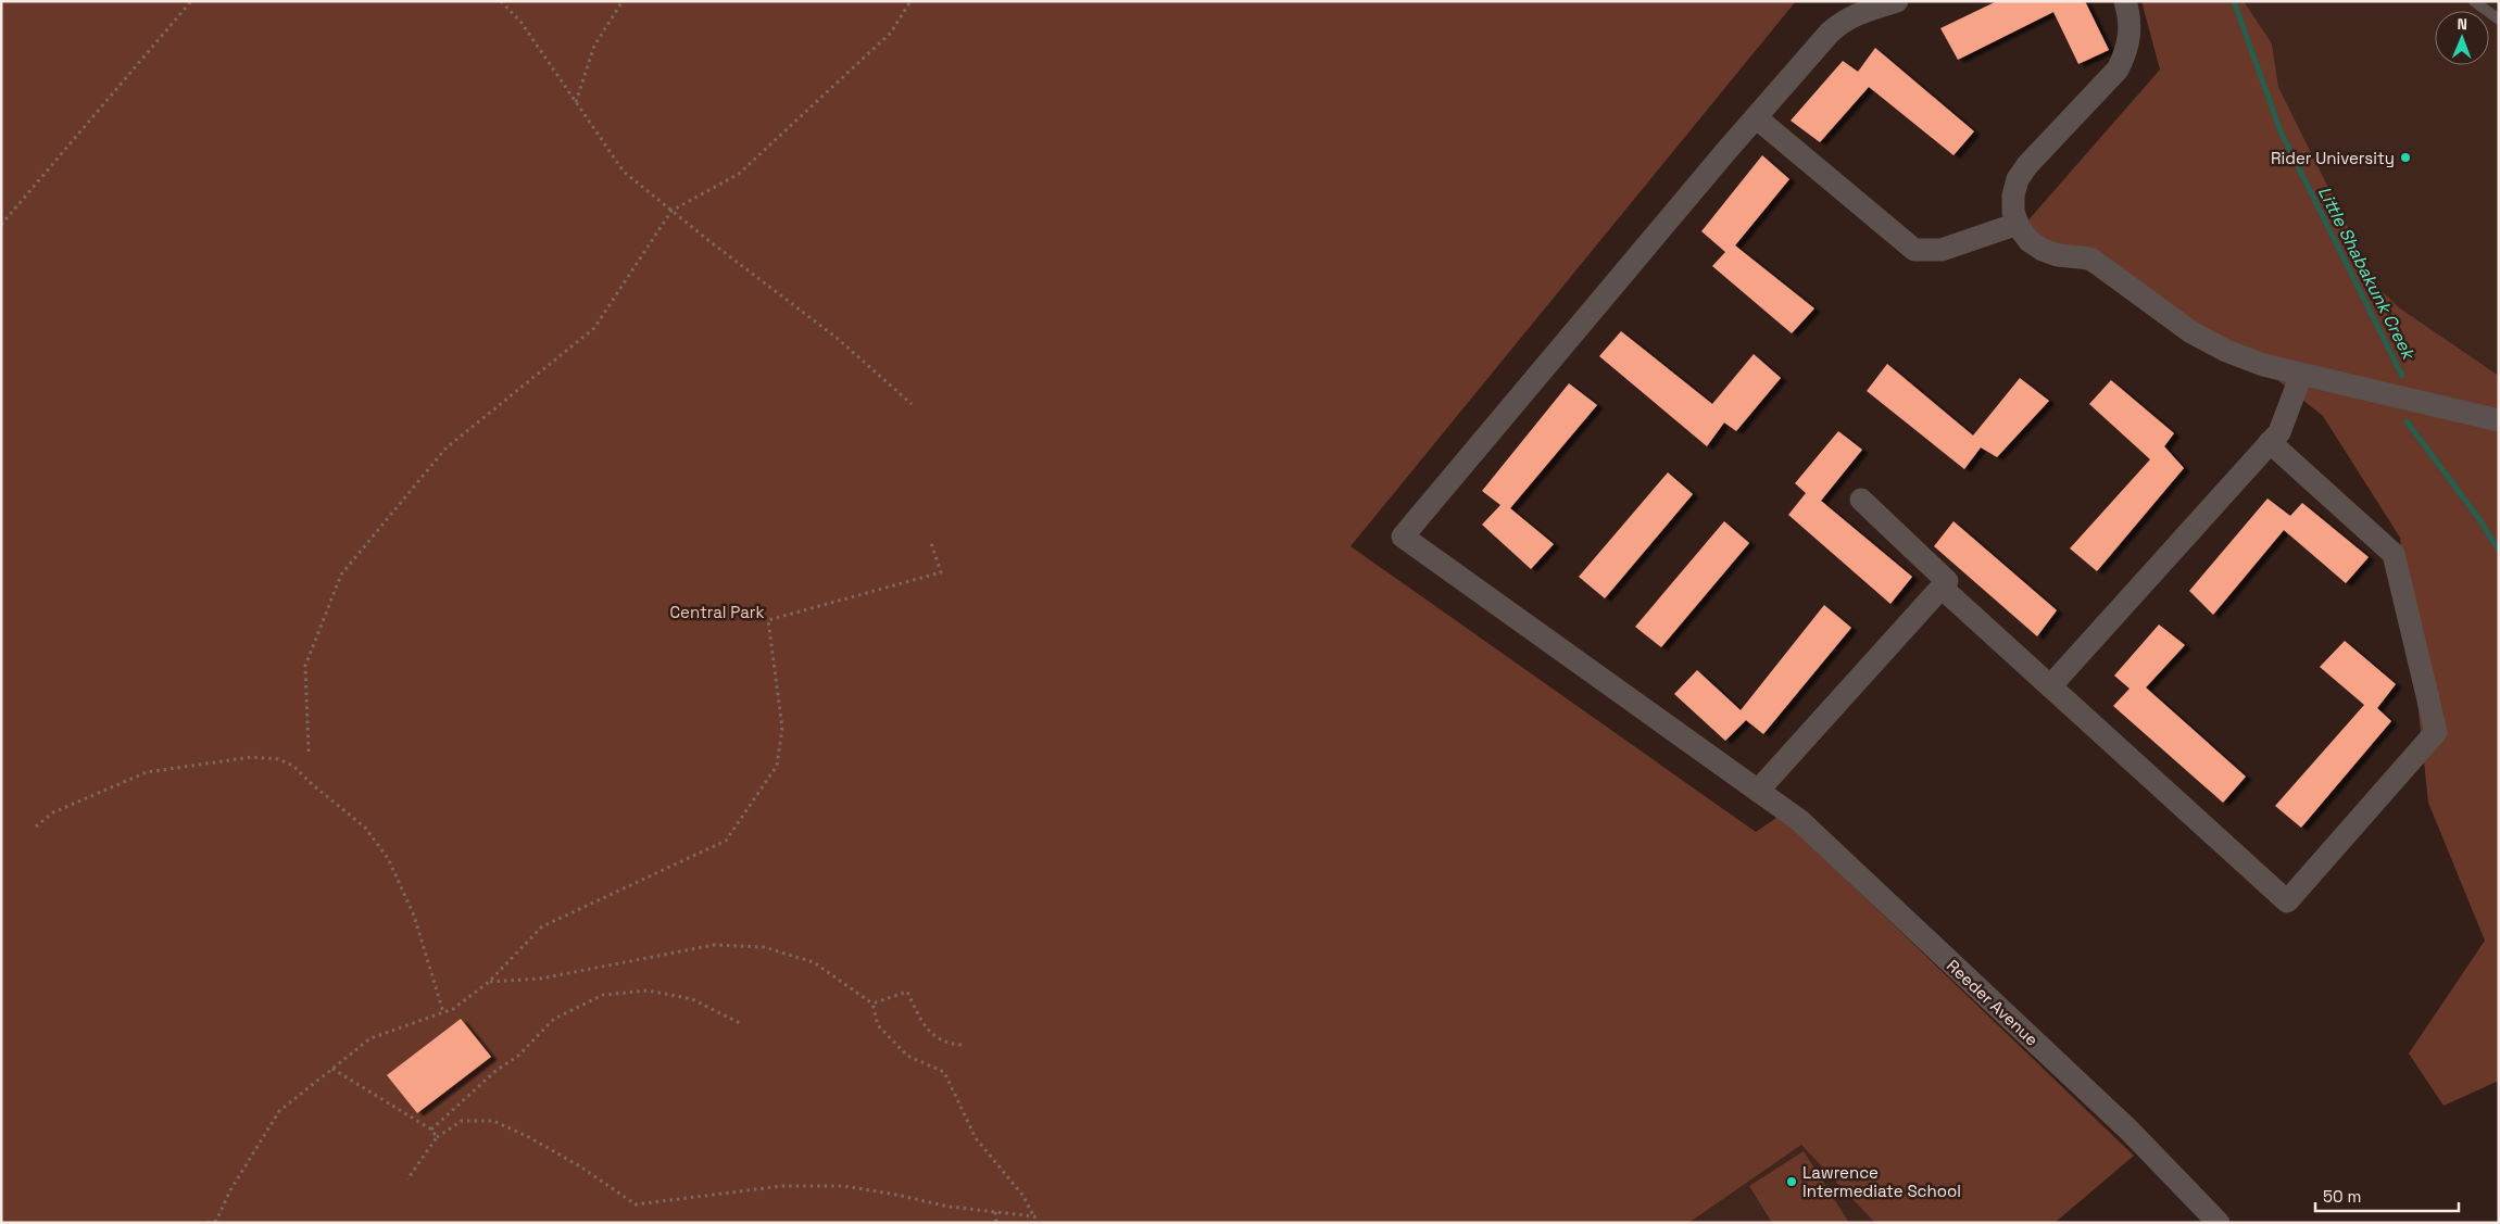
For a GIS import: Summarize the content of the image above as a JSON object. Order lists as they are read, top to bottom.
{
  "streets": {
    "street": ["Reeder Avenue"]
  },
  "water": ["Little Shabakunk Creek"],
  "parks": ["Central Park"],
  "places": ["Rider University", "Lawrence Intermediate School"],
  "scale_bar": "50 m",
  "north": "top"
}
